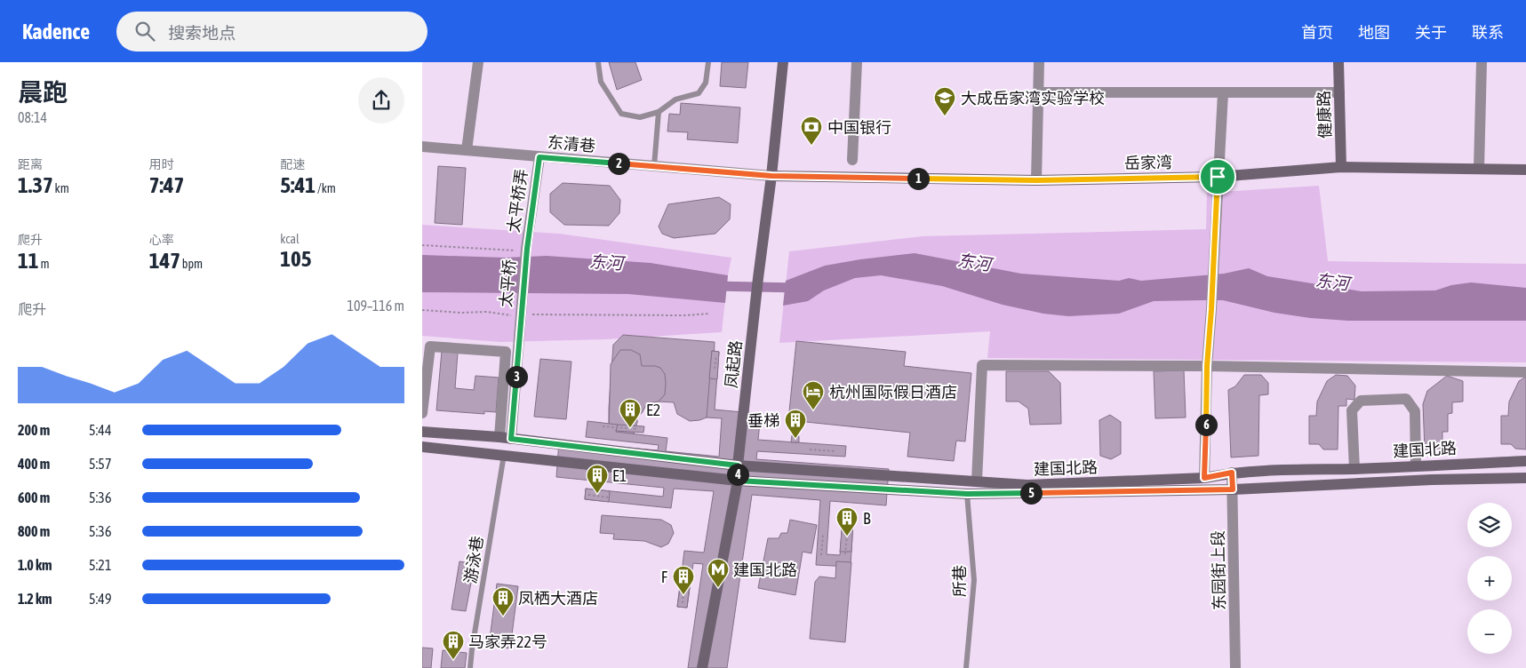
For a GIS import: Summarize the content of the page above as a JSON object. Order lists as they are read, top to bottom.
{
  "streets": {
    "main road": [
      "健康路",
      "岳家湾",
      "凤起路",
      "建国北路"
    ],
    "street": [
      "东清巷",
      "太平桥弄",
      "太平桥",
      "东园街上段"
    ],
    "lane": ["游泳巷", "所巷"]
  },
  "crossings": [
    ["健康路", "岳家湾"],
    ["东清巷", "岳家湾"],
    ["东清巷", "太平桥弄"],
    ["东清巷", "凤起路"],
    ["岳家湾", "凤起路"],
    ["太平桥弄", "太平桥"],
    ["凤起路", "建国北路"],
    ["建国北路", "游泳巷"],
    ["建国北路", "东园街上段"],
    ["建国北路", "所巷"]
  ],
  "water": ["东河"],
  "places": {
    "school or university": ["大成岳家湾实验学校"],
    "bank": ["中国银行"],
    "hotel": ["杭州国际假日酒店"],
    "building": [
      "E2",
      "垂梯",
      "E1",
      "B",
      "F",
      "凤栖大酒店",
      "马家弄22号"
    ],
    "metro station": ["建国北路"]
  },
  "page": {
    "header": "Kadence",
    "search": "搜索地点",
    "nav": [
      "首页",
      "地图",
      "关于",
      "联系"
    ],
    "heading": ["晨跑", "08:14"],
    "stats": [
      ["距离", "1.37 km"],
      ["用时", "7:47"],
      ["配速", "5:41 /km"],
      ["爬升", "11 m"],
      ["心率", "147 bpm"],
      ["kcal", "105"]
    ],
    "pins": [
      "2",
      "1",
      "3",
      "6",
      "4",
      "5"
    ],
    "chart": ["爬升", "109–116 m"],
    "list": [
      {
        "name": "200 m",
        "note": "5:44"
      },
      {
        "name": "400 m",
        "note": "5:57"
      },
      {
        "name": "600 m",
        "note": "5:36"
      },
      {
        "name": "800 m",
        "note": "5:36"
      },
      {
        "name": "1.0 km",
        "note": "5:21"
      },
      {
        "name": "1.2 km",
        "note": "5:49"
      }
    ],
    "map_buttons": ["+", "−"]
  }
}
